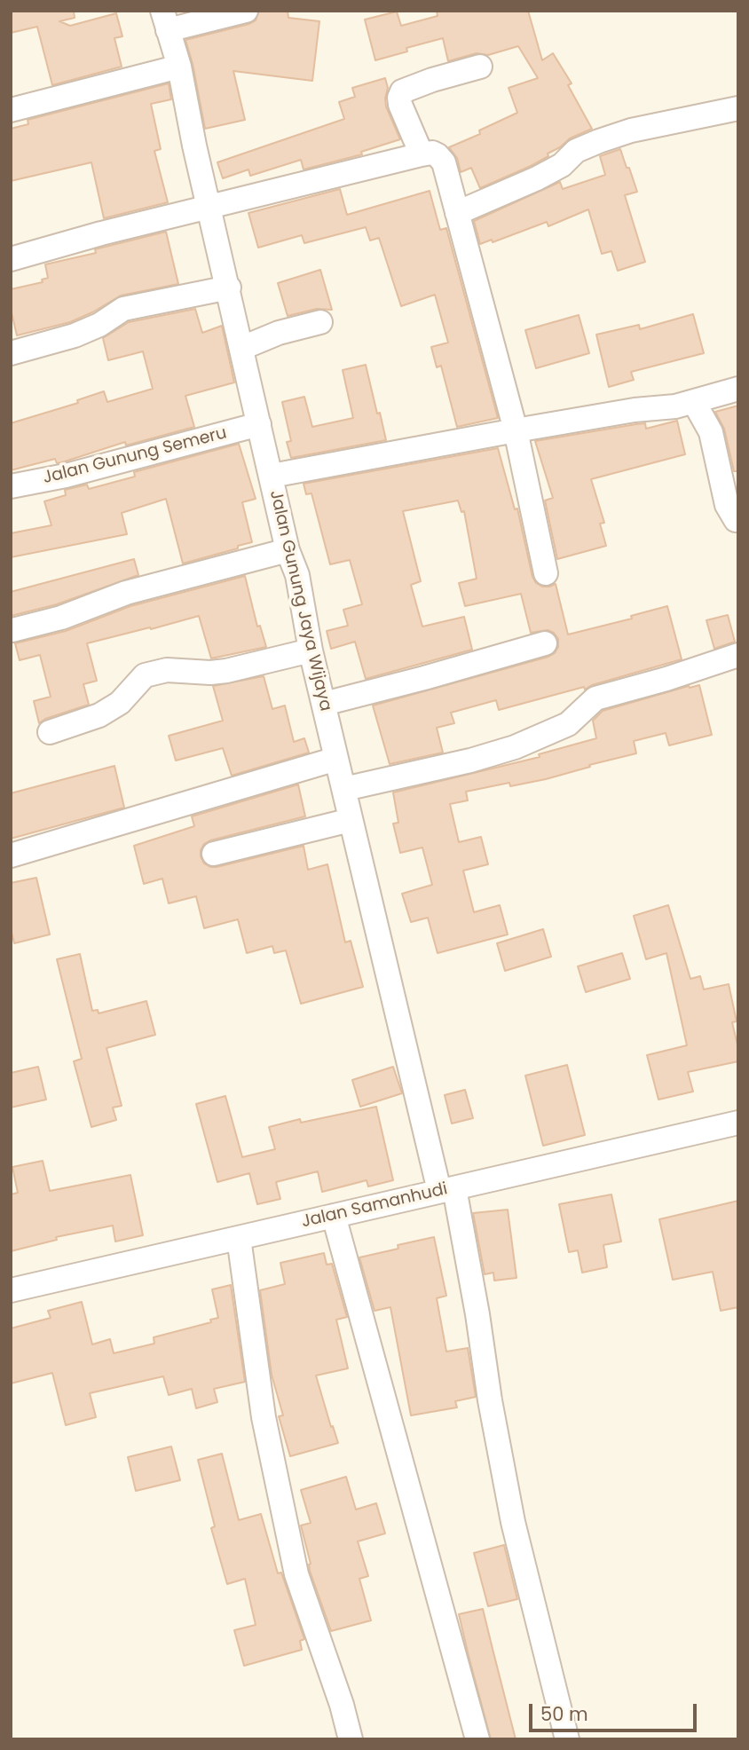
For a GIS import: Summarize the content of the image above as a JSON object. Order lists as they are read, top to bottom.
{
  "streets": {
    "street": ["Jalan Gunung Semeru", "Jalan Gunung Jaya Wijaya", "Jalan Samanhudi"]
  },
  "crossings": [
    ["Jalan Gunung Semeru", "Jalan Gunung Jaya Wijaya"],
    ["Jalan Gunung Jaya Wijaya", "Jalan Samanhudi"]
  ],
  "scale_bar": "50 m"
}
